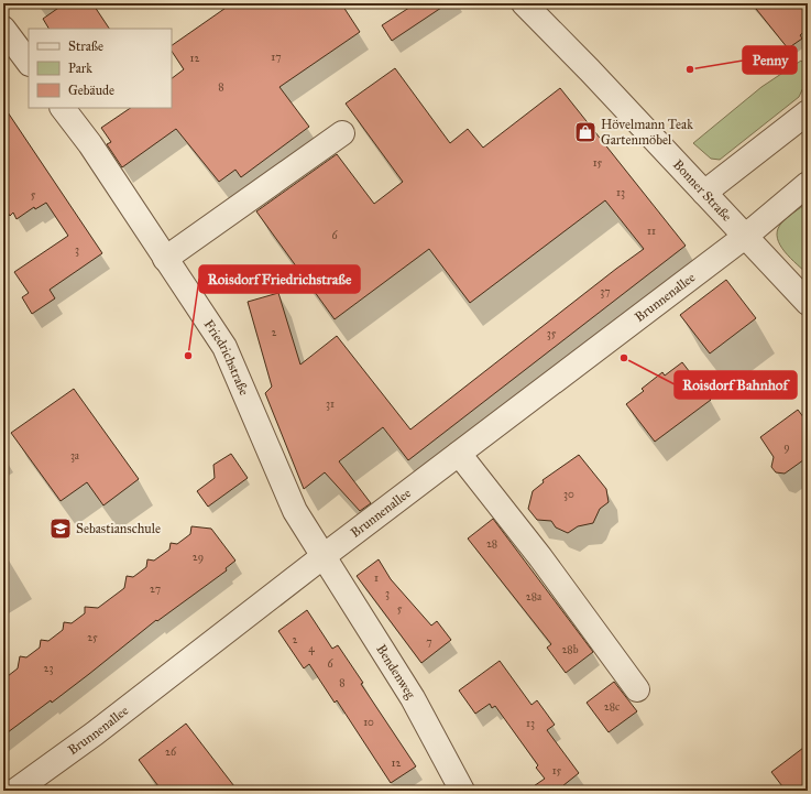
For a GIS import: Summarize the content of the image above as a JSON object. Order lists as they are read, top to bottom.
{
  "streets": {
    "street": [
      "Bonner Straße",
      "Brunnenallee",
      "Friedrichstraße",
      "Bendenweg"
    ]
  },
  "crossings": [
    ["Bonner Straße", "Brunnenallee"],
    ["Brunnenallee", "Friedrichstraße"],
    ["Brunnenallee", "Bendenweg"],
    ["Friedrichstraße", "Bendenweg"]
  ],
  "places": {
    "other": ["Penny", "Roisdorf Friedrichstraße", "Roisdorf Bahnhof"],
    "shop": ["Hövelmann Teak Gartenmöbel"],
    "school or university": ["Sebastianschule"]
  },
  "house_numbers": [
    "17",
    "12",
    "8",
    "15",
    "13",
    "5",
    "11",
    "6",
    "3",
    "37",
    "2",
    "35",
    "31",
    "9",
    "3a",
    "30",
    "28",
    "29",
    "1",
    "27",
    "3",
    "28a",
    "5",
    "25",
    "2",
    "7",
    "4",
    "28b",
    "6",
    "23",
    "8",
    "28c",
    "10",
    "13",
    "26",
    "12",
    "15"
  ],
  "legend": ["Straße", "Park", "Gebäude"]
}
